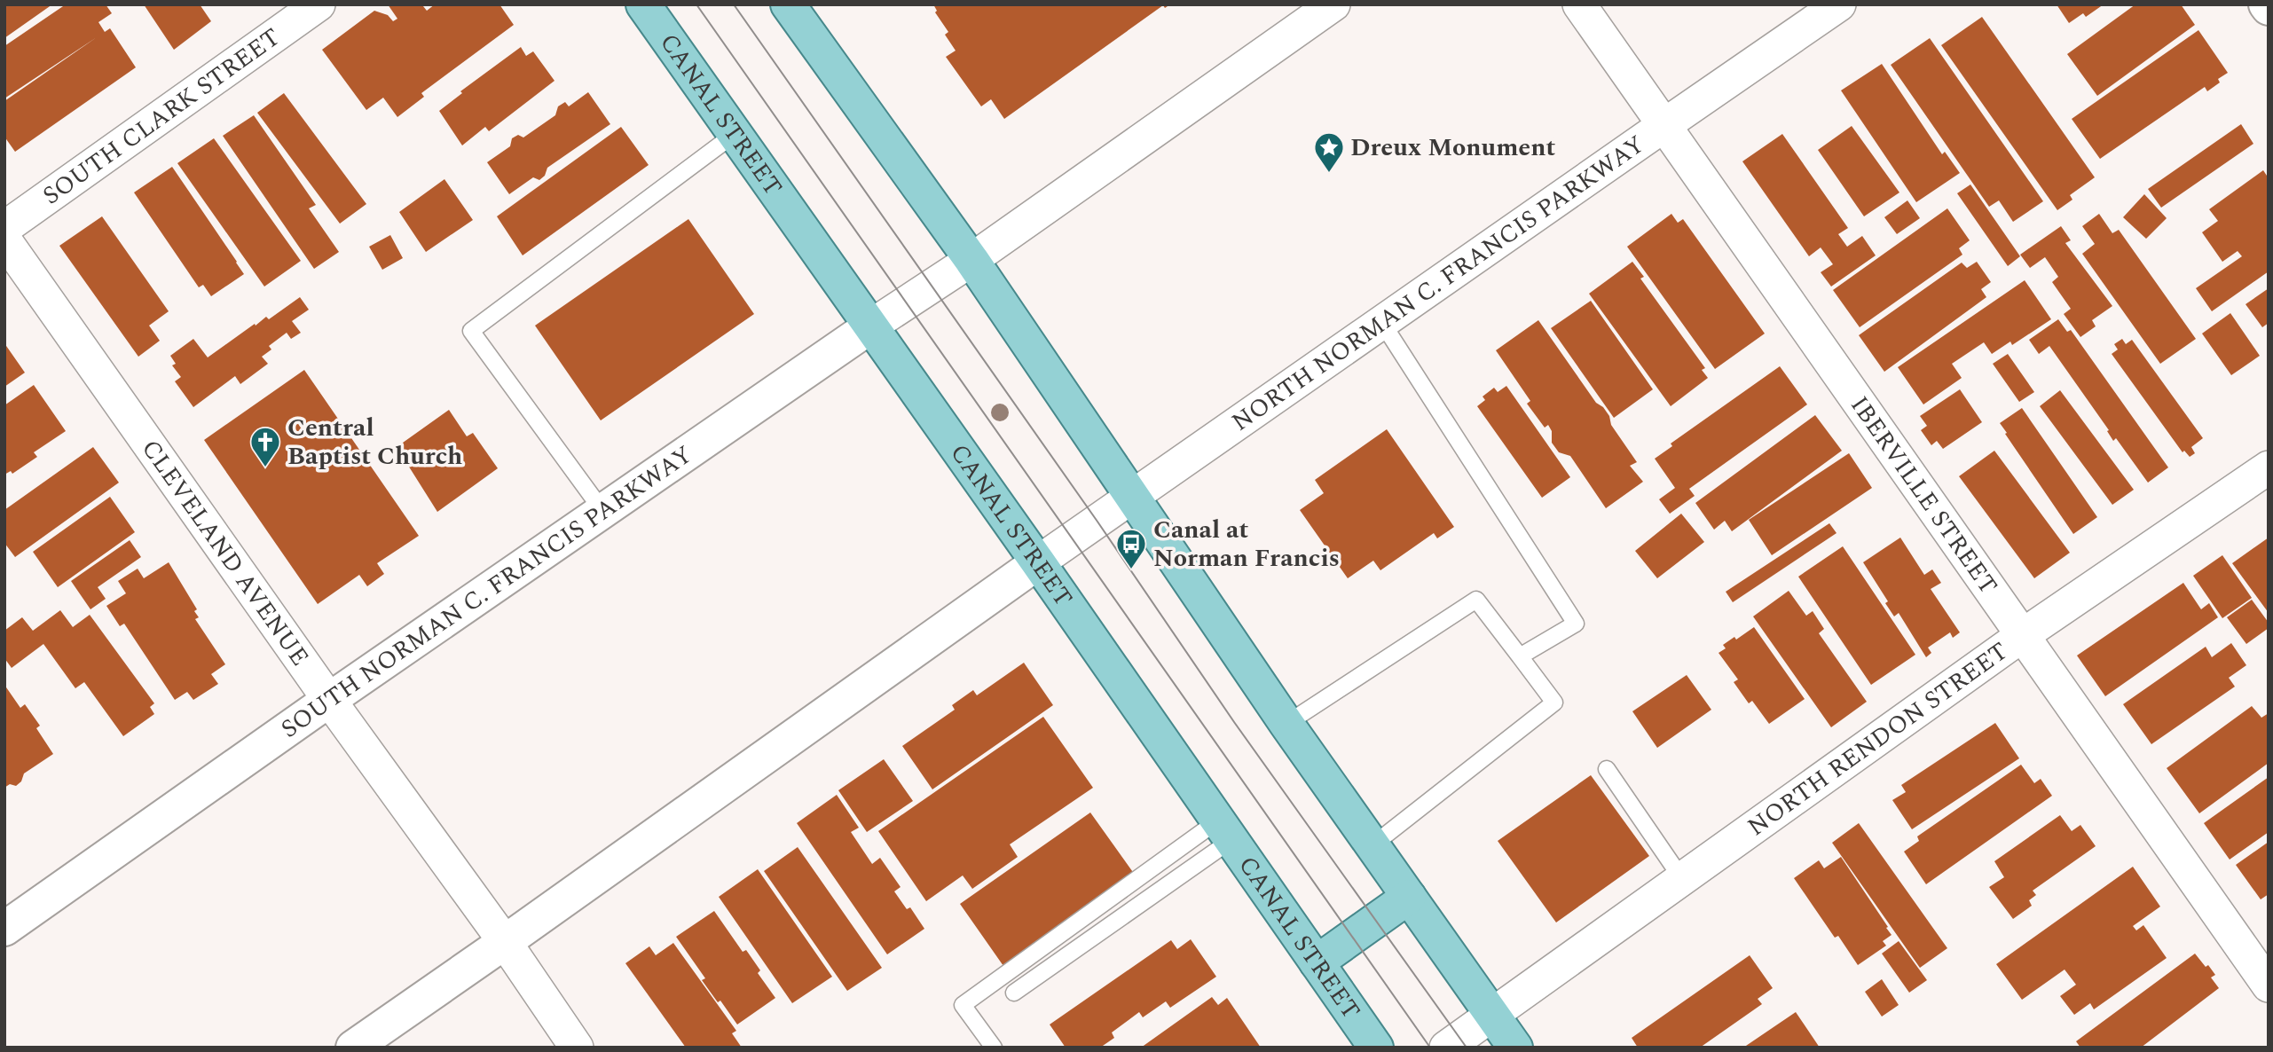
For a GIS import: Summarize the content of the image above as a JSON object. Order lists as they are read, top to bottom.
{
  "streets": {
    "main road": ["CANAL STREET"],
    "street": [
      "SOUTH CLARK STREET",
      "NORTH NORMAN C. FRANCIS PARKWAY",
      "IBERVILLE STREET",
      "CLEVELAND AVENUE",
      "SOUTH NORMAN C. FRANCIS PARKWAY",
      "NORTH RENDON STREET"
    ]
  },
  "crossings": [
    ["CANAL STREET", "NORTH NORMAN C. FRANCIS PARKWAY"],
    ["CANAL STREET", "SOUTH NORMAN C. FRANCIS PARKWAY"],
    ["NORTH NORMAN C. FRANCIS PARKWAY", "IBERVILLE STREET"],
    ["IBERVILLE STREET", "NORTH RENDON STREET"],
    ["CLEVELAND AVENUE", "SOUTH NORMAN C. FRANCIS PARKWAY"]
  ],
  "places": {
    "place": ["Dreux Monument"],
    "church": ["Central Baptist Church"],
    "bus stop": ["Canal at Norman Francis"]
  }
}
